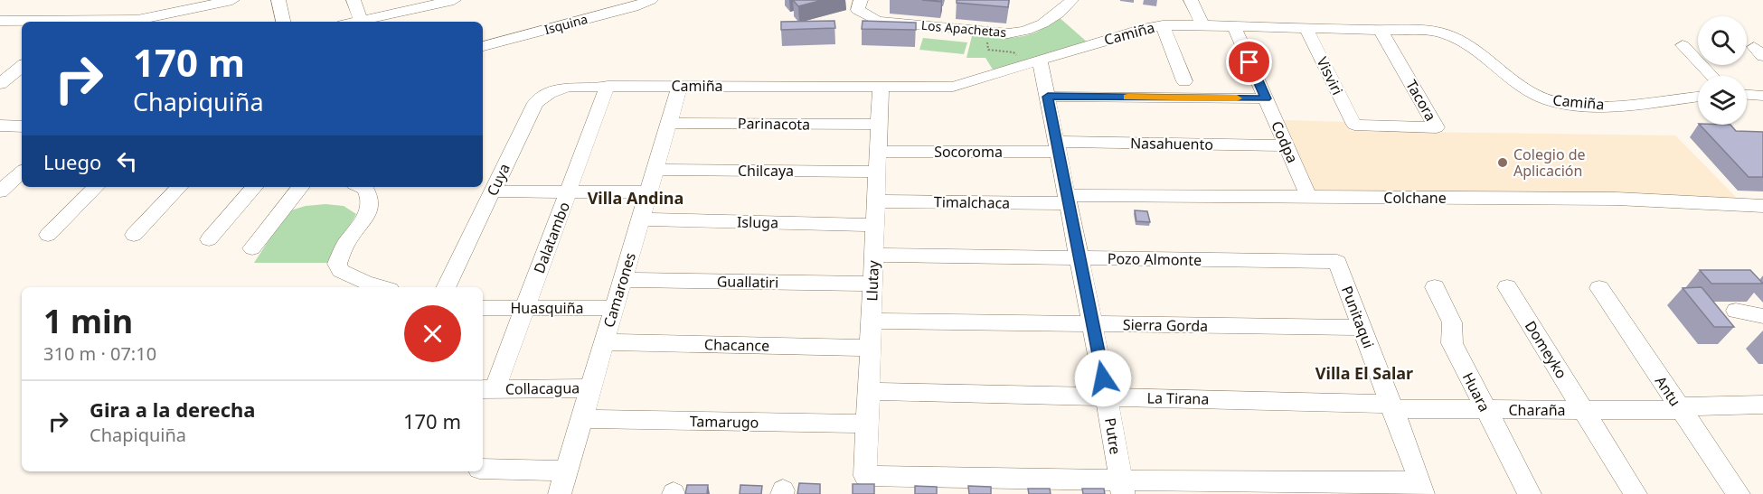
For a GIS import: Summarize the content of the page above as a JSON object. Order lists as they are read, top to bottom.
{
  "streets": {
    "street": [
      "Isquina",
      "Los Apachetas",
      "Camiña",
      "Visviri",
      "Tacora",
      "Parinacota",
      "Codpa",
      "Nasahuento",
      "Socoroma",
      "Chilcaya",
      "Cuya",
      "Colchane",
      "Timalchaca",
      "Isluga",
      "Dalatambo",
      "Pozo Almonte",
      "Llutay",
      "Guallatiri",
      "Camarones",
      "Huasquiña",
      "Punitaqui",
      "Sierra Gorda",
      "Chacance",
      "Domeyko",
      "Collacagua",
      "Antu",
      "Huara",
      "La Tirana",
      "Charaña",
      "Tamarugo",
      "Putre"
    ]
  },
  "crossings": [
    ["Camiña", "Visviri"],
    ["Camiña", "Tacora"],
    ["Camiña", "Codpa"],
    ["Camiña", "Cuya"],
    ["Camiña", "Dalatambo"],
    ["Camiña", "Llutay"],
    ["Camiña", "Camarones"],
    ["Camiña", "Putre"],
    ["Visviri", "Tacora"],
    ["Parinacota", "Llutay"],
    ["Parinacota", "Camarones"],
    ["Codpa", "Nasahuento"],
    ["Codpa", "Colchane"],
    ["Nasahuento", "Socoroma"],
    ["Nasahuento", "Putre"],
    ["Socoroma", "Llutay"],
    ["Socoroma", "Putre"],
    ["Chilcaya", "Llutay"],
    ["Chilcaya", "Camarones"],
    ["Colchane", "Timalchaca"],
    ["Colchane", "Putre"],
    ["Timalchaca", "Llutay"],
    ["Timalchaca", "Putre"],
    ["Isluga", "Llutay"],
    ["Isluga", "Camarones"],
    ["Dalatambo", "Huasquiña"],
    ["Dalatambo", "Collacagua"],
    ["Pozo Almonte", "Llutay"],
    ["Pozo Almonte", "Punitaqui"],
    ["Pozo Almonte", "Putre"],
    ["Llutay", "Guallatiri"],
    ["Llutay", "Sierra Gorda"],
    ["Llutay", "Chacance"],
    ["Llutay", "La Tirana"],
    ["Llutay", "Tamarugo"],
    ["Guallatiri", "Camarones"],
    ["Camarones", "Huasquiña"],
    ["Camarones", "Chacance"],
    ["Camarones", "Collacagua"],
    ["Camarones", "Tamarugo"],
    ["Punitaqui", "Sierra Gorda"],
    ["Punitaqui", "La Tirana"],
    ["Punitaqui", "Charaña"],
    ["Sierra Gorda", "Putre"],
    ["Domeyko", "Charaña"],
    ["Antu", "Charaña"],
    ["Huara", "Charaña"],
    ["La Tirana", "Charaña"],
    ["La Tirana", "Putre"]
  ],
  "districts": ["Villa Andina", "Villa El Salar"],
  "places": ["Colegio de Aplicación"],
  "page": {
    "turn": ["170 m", "Chapiquiña"],
    "then": "Luego",
    "heading": ["1 min", "310 m · 07:10"],
    "list": [
      {
        "name": "Gira a la derecha",
        "note": "Chapiquiña",
        "value": "170 m"
      }
    ]
  }
}
